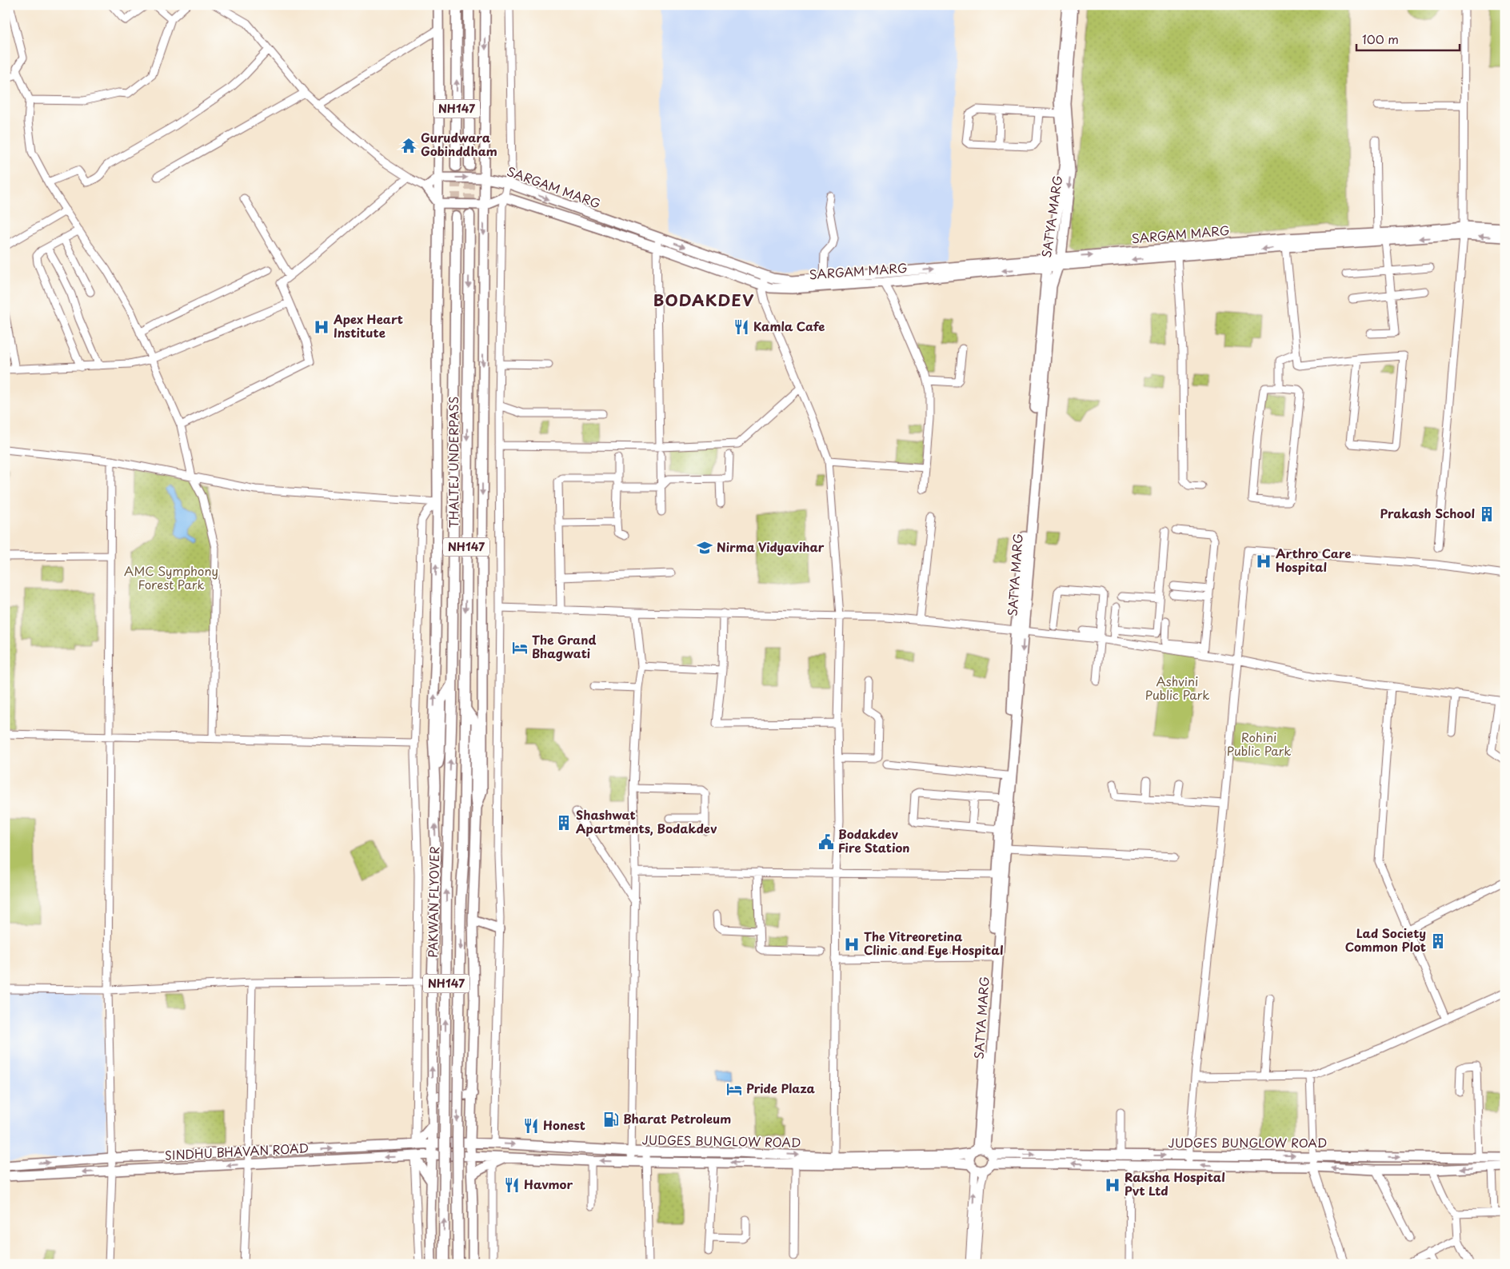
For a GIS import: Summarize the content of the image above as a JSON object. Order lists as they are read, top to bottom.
{
  "streets": {
    "highway": ["NH147", "THALTEJ UNDERPASS", "PAKWAN FLYOVER"],
    "main road": [
      "SARGAM MARG",
      "SATYA MARG",
      "JUDGES BUNGLOW ROAD",
      "SINDHU BHAVAN ROAD"
    ]
  },
  "crossings": [
    ["NH147", "THALTEJ UNDERPASS"],
    ["SARGAM MARG", "SATYA MARG"],
    ["SATYA MARG", "JUDGES BUNGLOW ROAD"],
    ["THALTEJ UNDERPASS", "PAKWAN FLYOVER"],
    ["JUDGES BUNGLOW ROAD", "SINDHU BHAVAN ROAD"]
  ],
  "districts": ["BODAKDEV"],
  "parks": ["AMC Symphony Forest Park", "Ashvini Public Park", "Rohini Public Park"],
  "places": {
    "temple": ["Gurudwara Gobinddham"],
    "hospital": [
      "Apex Heart Institute",
      "Arthro Care Hospital",
      "The Vitreoretina Clinic and Eye Hospital",
      "Raksha Hospital Pvt Ltd"
    ],
    "restaurant": ["Kamla Cafe", "Honest", "Havmor"],
    "building": ["Prakash School", "Shashwat Apartments, Bodakdev", "Lad Society Common Plot"],
    "school or university": ["Nirma Vidyavihar"],
    "hotel": ["The Grand Bhagwati", "Pride Plaza"],
    "public building": ["Bodakdev Fire Station"],
    "fuel station": ["Bharat Petroleum"]
  },
  "scale_bar": "100 m"
}
